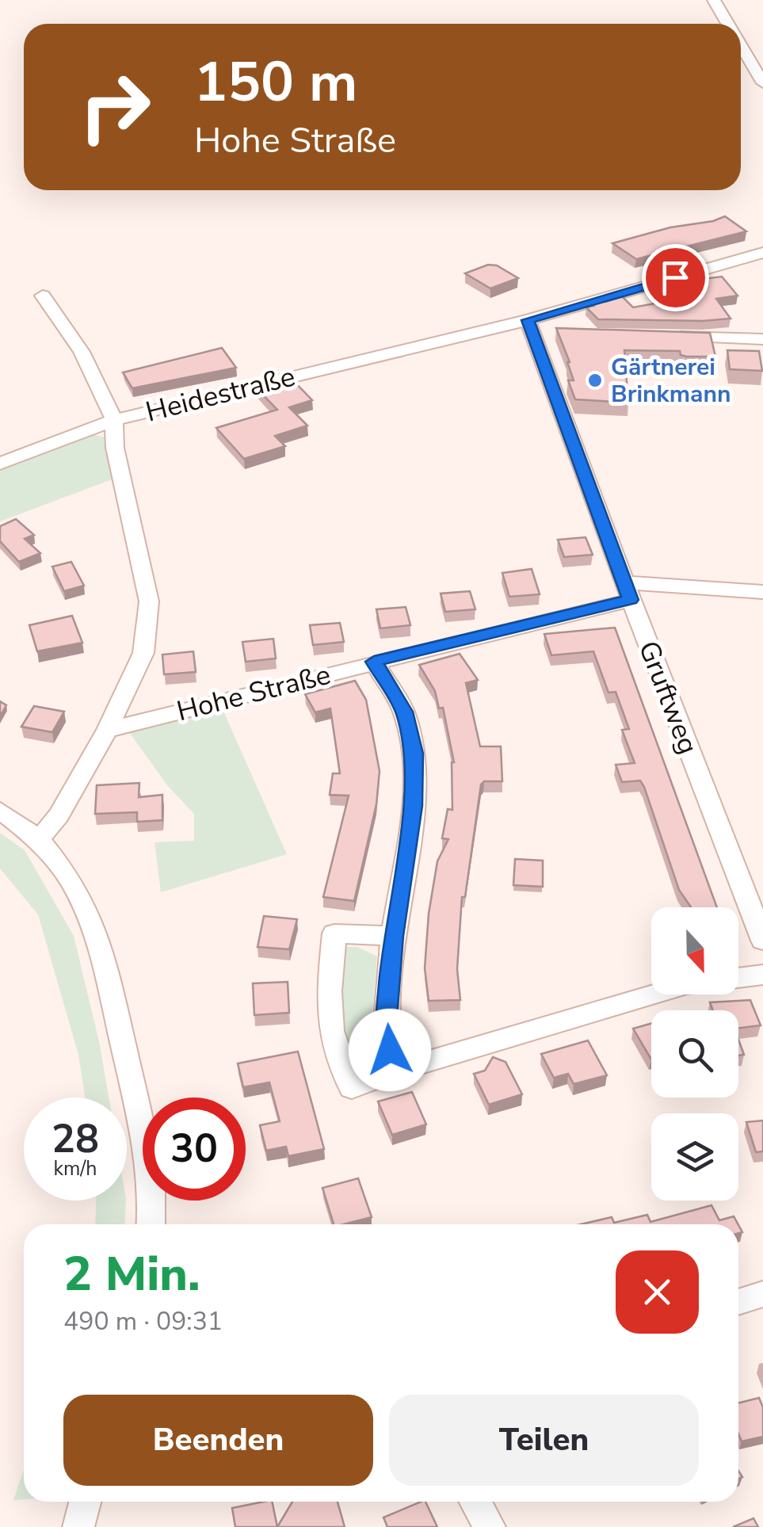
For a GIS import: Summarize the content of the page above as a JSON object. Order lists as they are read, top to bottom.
{
  "streets": {
    "street": ["Heidestraße", "Hohe Straße", "Gruftweg"]
  },
  "crossings": [
    ["Heidestraße", "Hohe Straße"],
    ["Heidestraße", "Gruftweg"],
    ["Hohe Straße", "Gruftweg"]
  ],
  "places": ["Gärtnerei Brinkmann"],
  "north": "bottom",
  "page": {
    "turn": ["150 m", "Hohe Straße"],
    "speed": "28 km/h",
    "limit": "30",
    "heading": ["2 Min.", "490 m · 09:31"],
    "buttons": ["Beenden", "Teilen"]
  }
}
